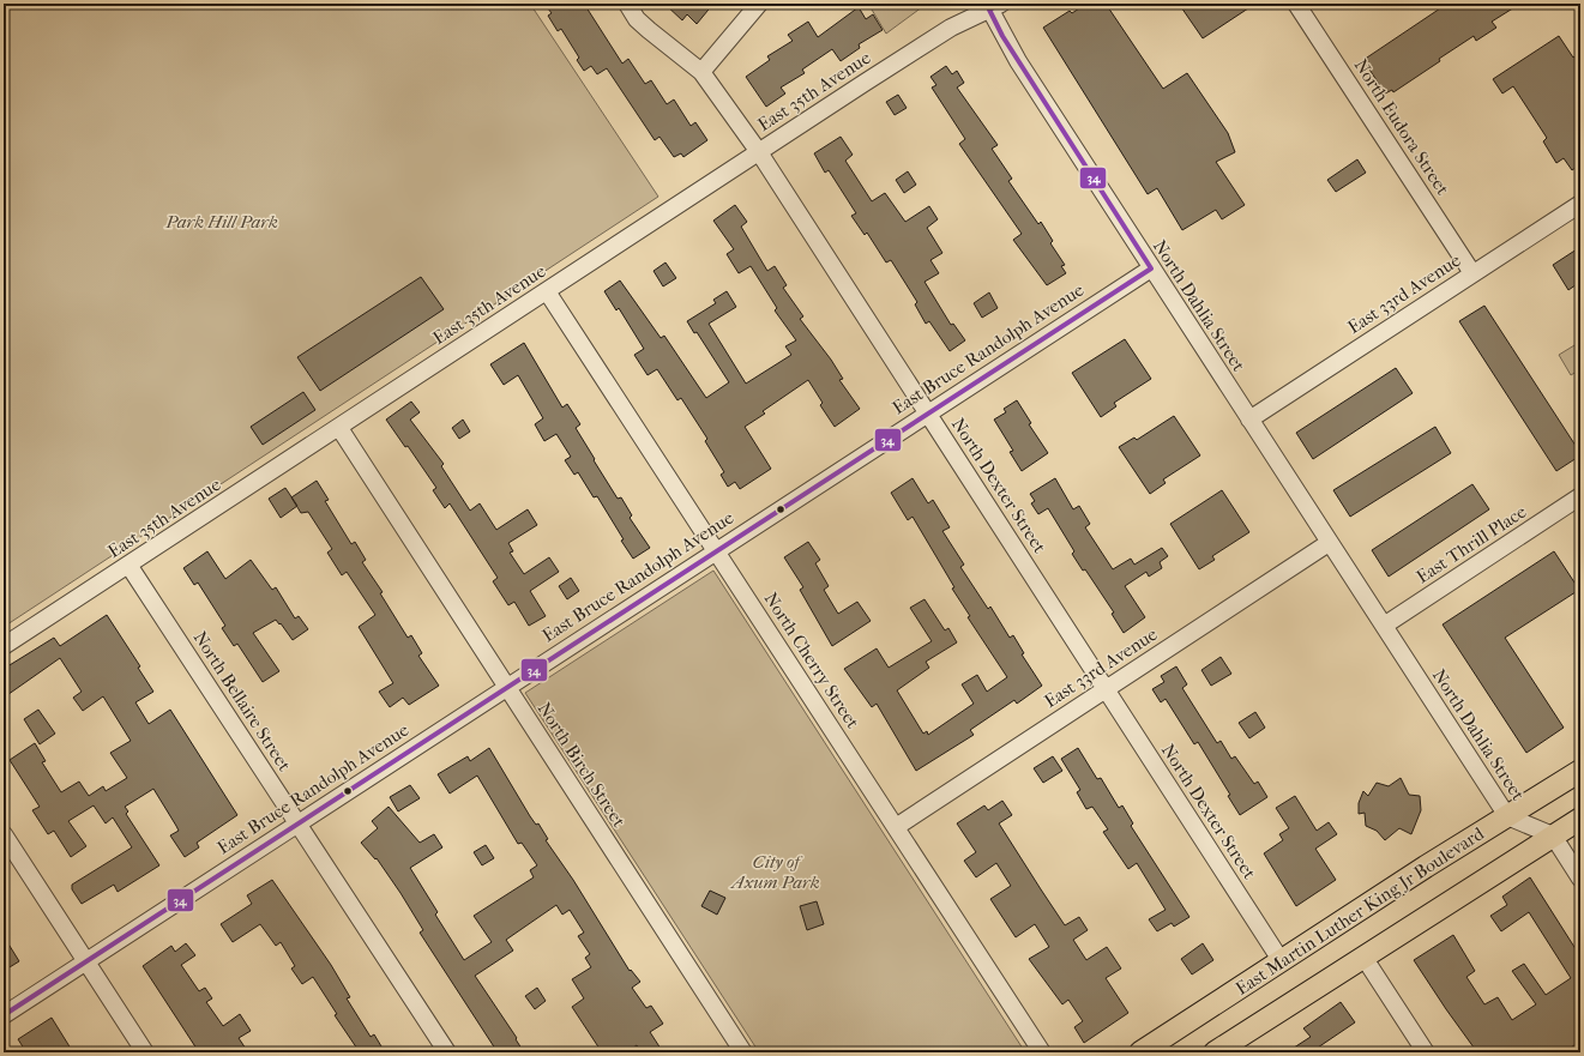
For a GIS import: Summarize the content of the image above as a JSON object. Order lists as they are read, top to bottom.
{
  "streets": {
    "main road": ["East Martin Luther King Jr Boulevard"],
    "street": [
      "East 35th Avenue",
      "North Eudora Street",
      "East 33rd Avenue",
      "North Dahlia Street",
      "East Bruce Randolph Avenue",
      "North Dexter Street",
      "East Thrill Place",
      "North Cherry Street",
      "North Bellaire Street",
      "North Birch Street"
    ]
  },
  "crossings": [
    ["East 35th Avenue", "North Dahlia Street"],
    ["East 35th Avenue", "North Dexter Street"],
    ["East 35th Avenue", "North Cherry Street"],
    ["East 35th Avenue", "North Bellaire Street"],
    ["East 35th Avenue", "North Birch Street"],
    ["North Eudora Street", "East 33rd Avenue"],
    ["East 33rd Avenue", "North Dahlia Street"],
    ["East 33rd Avenue", "North Dexter Street"],
    ["East 33rd Avenue", "North Cherry Street"],
    ["North Dahlia Street", "East Bruce Randolph Avenue"],
    ["North Dahlia Street", "East Thrill Place"],
    ["North Dahlia Street", "East Martin Luther King Jr Boulevard"],
    ["East Bruce Randolph Avenue", "North Dexter Street"],
    ["East Bruce Randolph Avenue", "North Cherry Street"],
    ["East Bruce Randolph Avenue", "North Bellaire Street"],
    ["East Bruce Randolph Avenue", "North Birch Street"],
    ["North Dexter Street", "East Martin Luther King Jr Boulevard"]
  ],
  "parks": ["Park Hill Park", "City of Axum Park"],
  "lines": ["transit line 34"]
}
